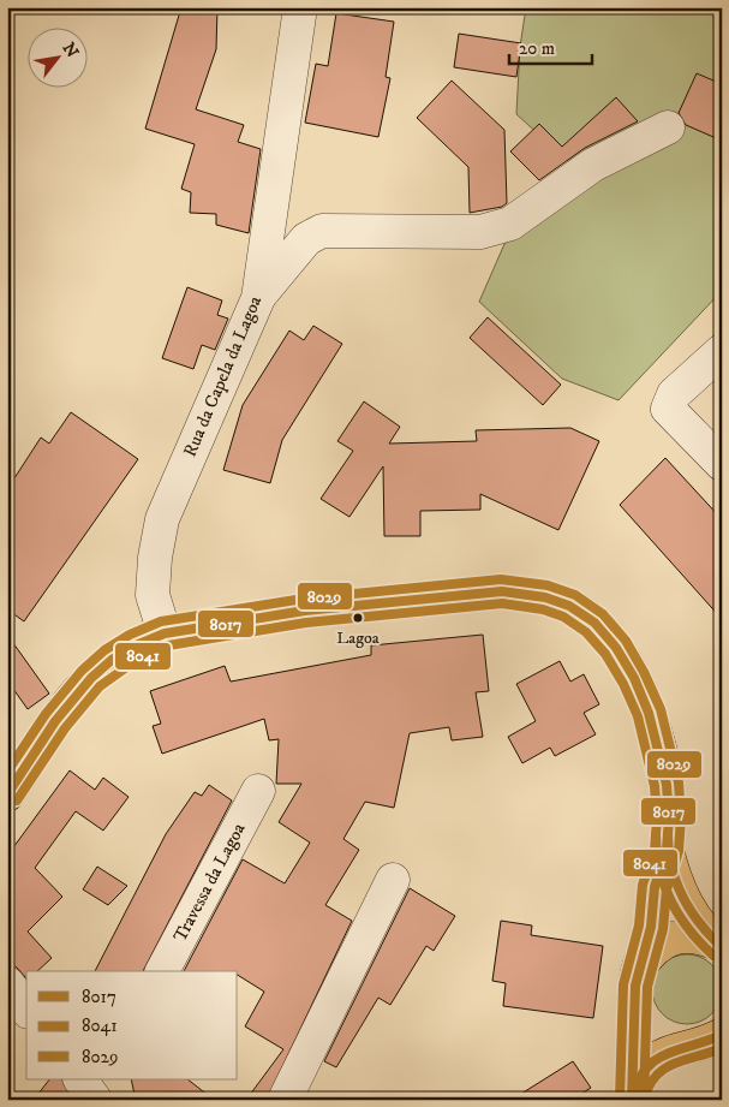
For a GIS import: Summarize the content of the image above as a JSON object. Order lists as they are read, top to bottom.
{
  "streets": {
    "street": ["Rua da Capela da Lagoa", "Travessa da Lagoa"]
  },
  "places": ["Lagoa"],
  "lines": ["transit line 8029", "transit line 8017", "transit line 8041"],
  "legend": ["8017", "8041", "8029"],
  "scale_bar": "20 m",
  "north": "top right"
}
